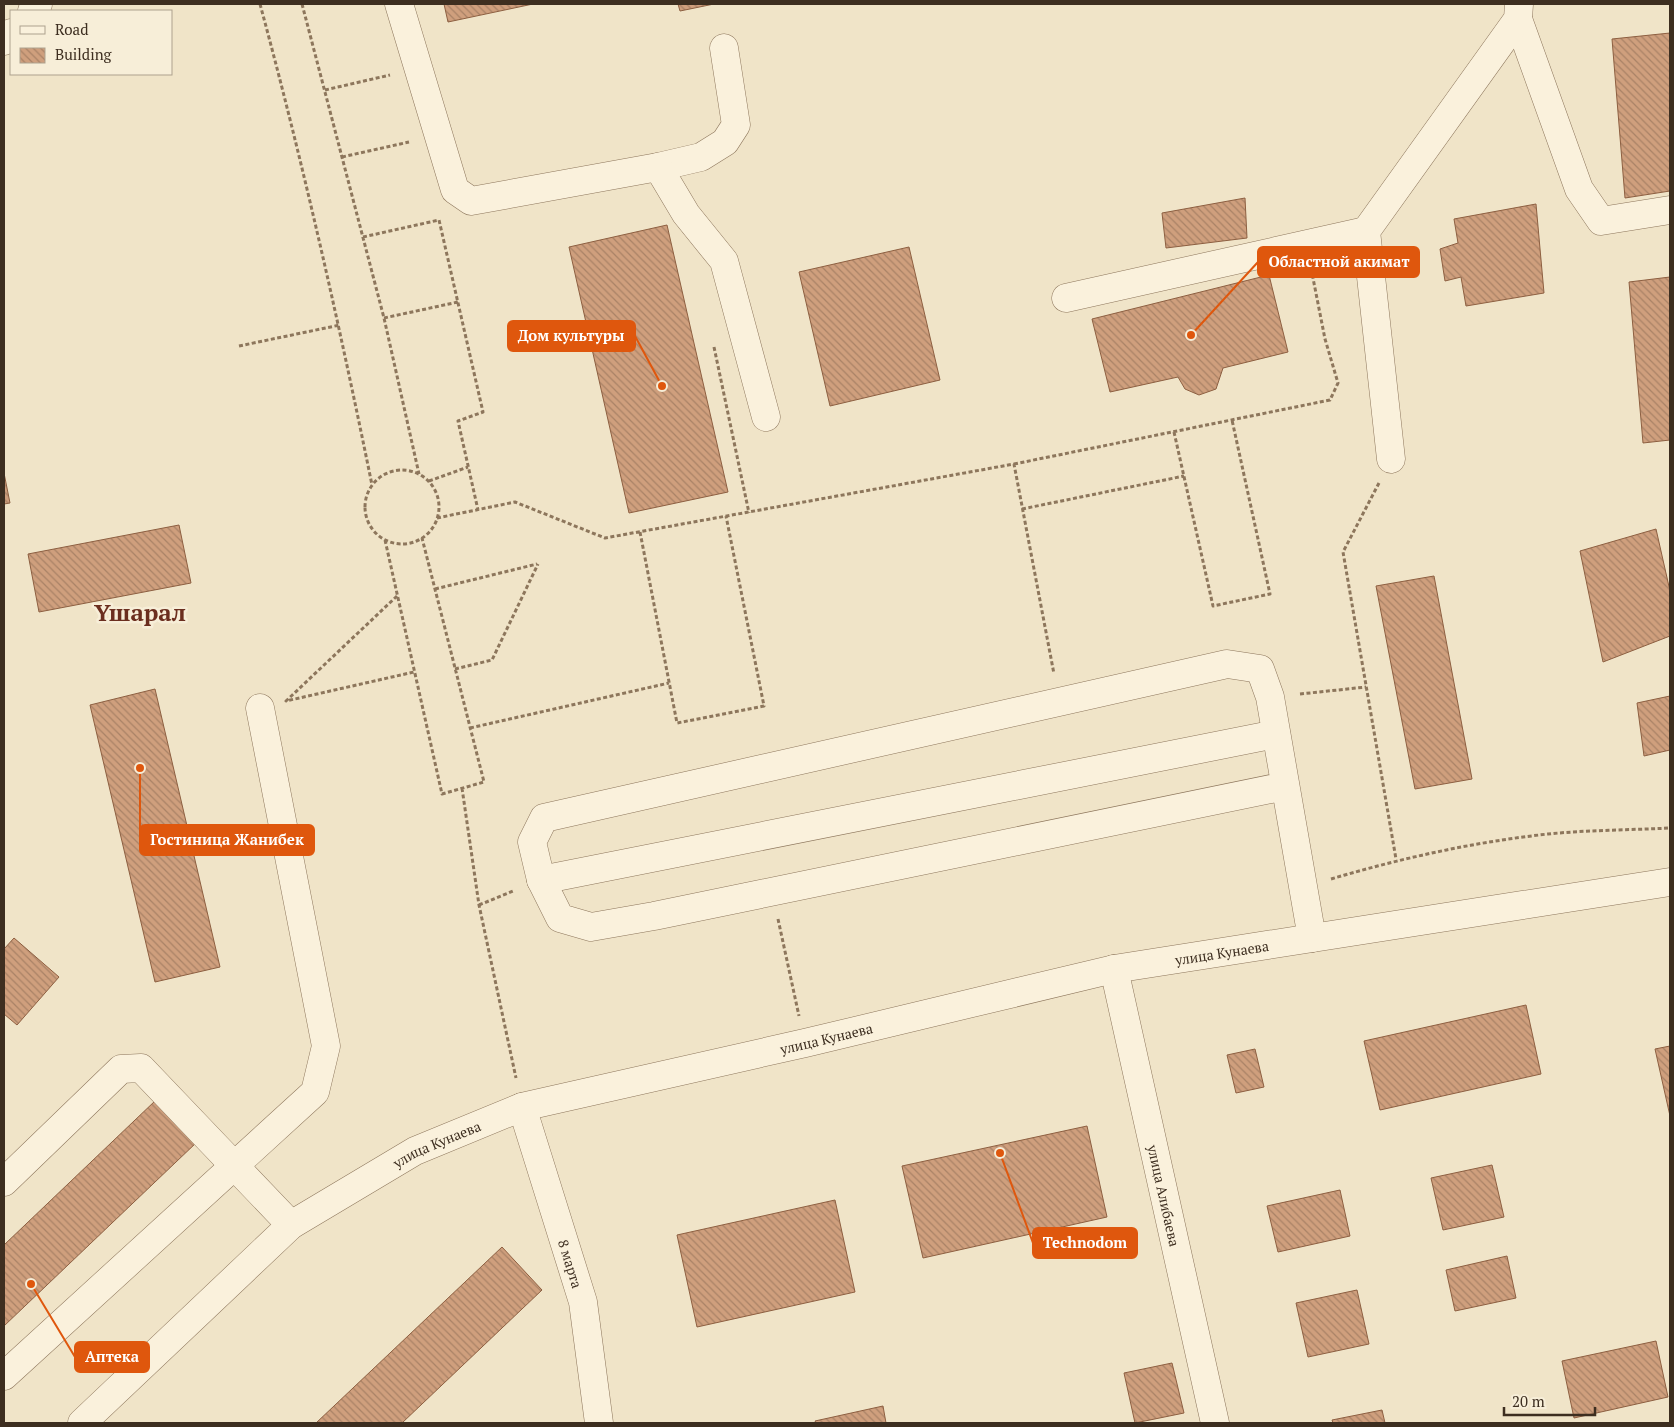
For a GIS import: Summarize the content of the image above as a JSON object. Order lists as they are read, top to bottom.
{
  "streets": {
    "street": ["улица Кунаева", "улица Алибаева", "8 марта"]
  },
  "crossings": [
    ["улица Кунаева", "улица Алибаева"],
    ["улица Кунаева", "8 марта"]
  ],
  "districts": ["Үшарал"],
  "places": [
    "Областной акимат",
    "Дом культуры",
    "Гостиница Жанибек",
    "Technodom",
    "Аптека"
  ],
  "legend": ["Road", "Building"],
  "scale_bar": "20 m"
}
